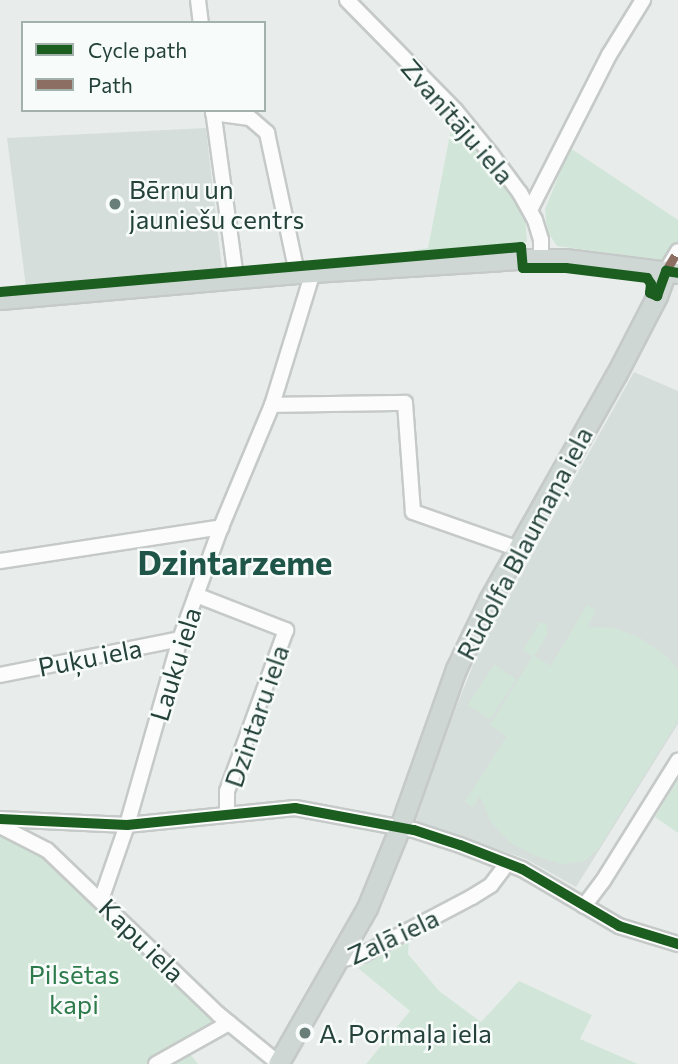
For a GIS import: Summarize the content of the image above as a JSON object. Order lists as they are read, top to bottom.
{
  "streets": {
    "main road": ["Rūdolfa Blaumaņa iela", "Zaļā iela"],
    "street": [
      "Zvanītāju iela",
      "Puķu iela",
      "Lauku iela",
      "Dzintaru iela",
      "Kapu iela"
    ]
  },
  "crossings": [
    ["Rūdolfa Blaumaņa iela", "Zaļā iela"],
    ["Puķu iela", "Lauku iela"],
    ["Lauku iela", "Dzintaru iela"],
    ["Lauku iela", "Kapu iela"],
    ["Zaļā iela", "Kapu iela"]
  ],
  "districts": ["Dzintarzeme"],
  "parks": ["Pilsētas kapi"],
  "places": ["Bērnu un jauniešu centrs", "A. Pormaļa iela"],
  "legend": ["Cycle path", "Path"]
}
